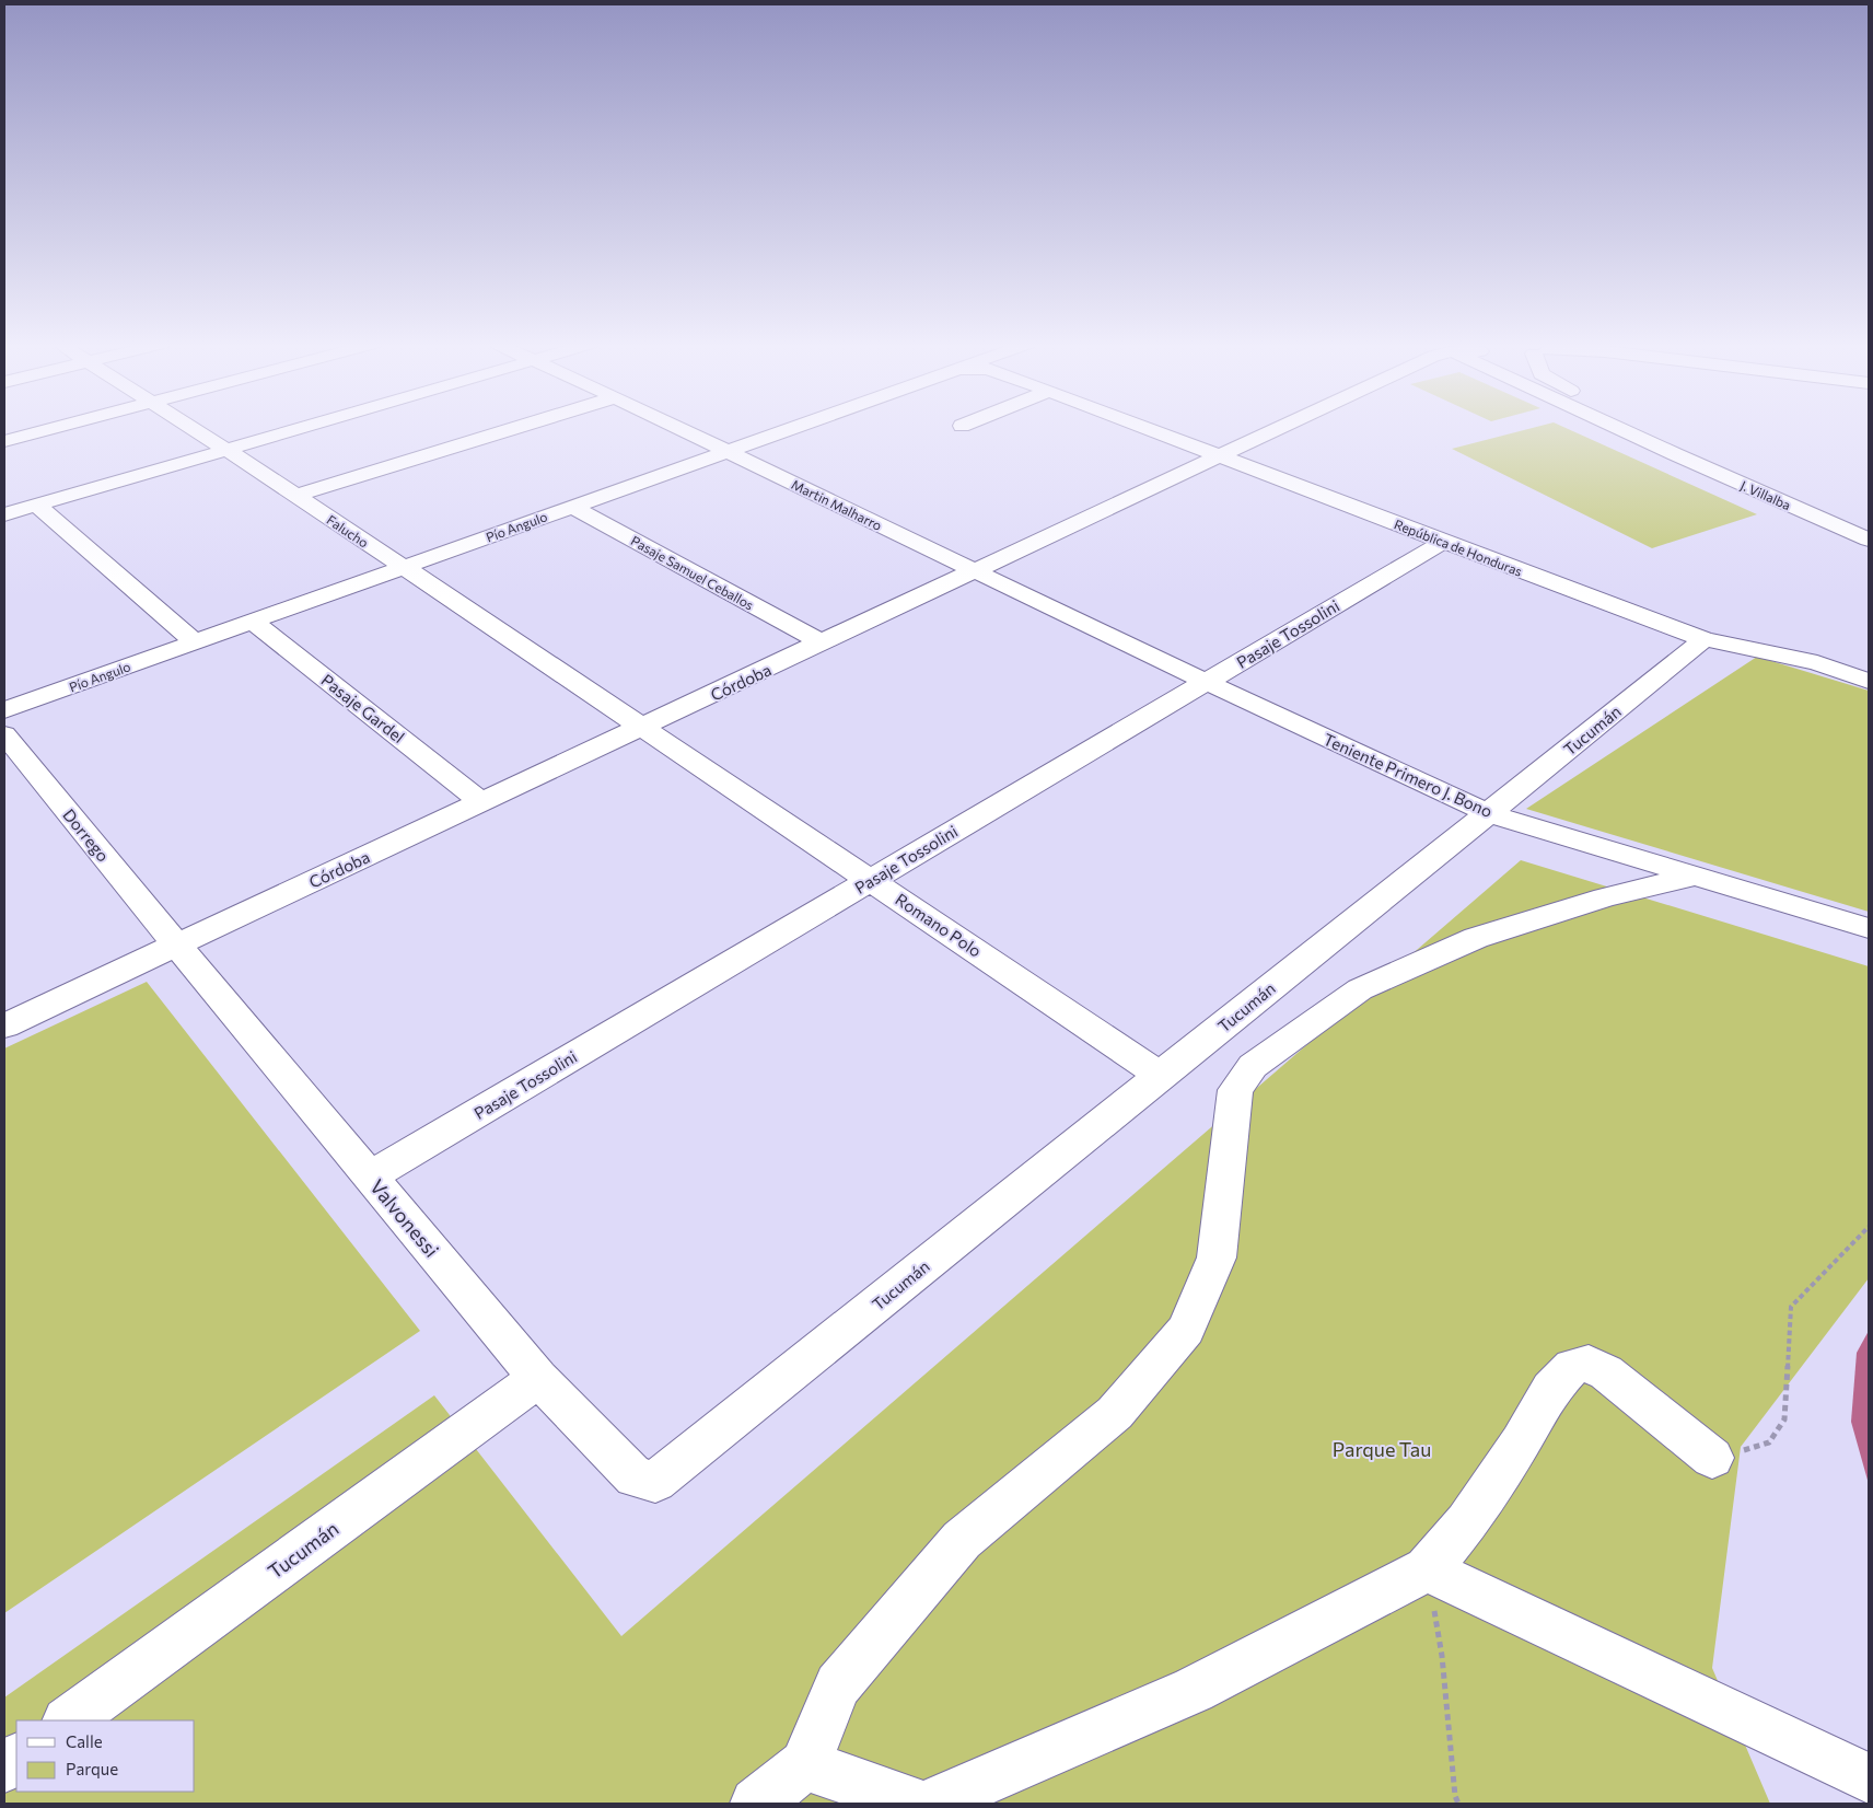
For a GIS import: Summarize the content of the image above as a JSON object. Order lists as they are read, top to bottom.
{
  "streets": {
    "street": [
      "J. Villalba",
      "Martin Malharro",
      "Pío Angulo",
      "Falucho",
      "República de Honduras",
      "Pasaje Samuel Ceballos",
      "Pasaje Tossolini",
      "Córdoba",
      "Pasaje Gardel",
      "Tucumán",
      "Teniente Primero J. Bono",
      "Dorrego",
      "Romano Polo",
      "Valvonessi"
    ]
  },
  "crossings": [
    ["Martin Malharro", "Pío Angulo"],
    ["Martin Malharro", "Córdoba"],
    ["Martin Malharro", "Teniente Primero J. Bono"],
    ["Pío Angulo", "Falucho"],
    ["Pío Angulo", "Pasaje Samuel Ceballos"],
    ["Pío Angulo", "Pasaje Gardel"],
    ["Falucho", "Córdoba"],
    ["Falucho", "Romano Polo"],
    ["República de Honduras", "Pasaje Tossolini"],
    ["República de Honduras", "Córdoba"],
    ["República de Honduras", "Tucumán"],
    ["Pasaje Samuel Ceballos", "Córdoba"],
    ["Pasaje Tossolini", "Teniente Primero J. Bono"],
    ["Pasaje Tossolini", "Romano Polo"],
    ["Pasaje Tossolini", "Valvonessi"],
    ["Córdoba", "Pasaje Gardel"],
    ["Córdoba", "Teniente Primero J. Bono"],
    ["Córdoba", "Dorrego"],
    ["Córdoba", "Romano Polo"],
    ["Córdoba", "Valvonessi"],
    ["Tucumán", "Teniente Primero J. Bono"],
    ["Tucumán", "Romano Polo"],
    ["Tucumán", "Valvonessi"],
    ["Dorrego", "Valvonessi"]
  ],
  "parks": ["Parque Tau"],
  "legend": ["Calle", "Parque"]
}
